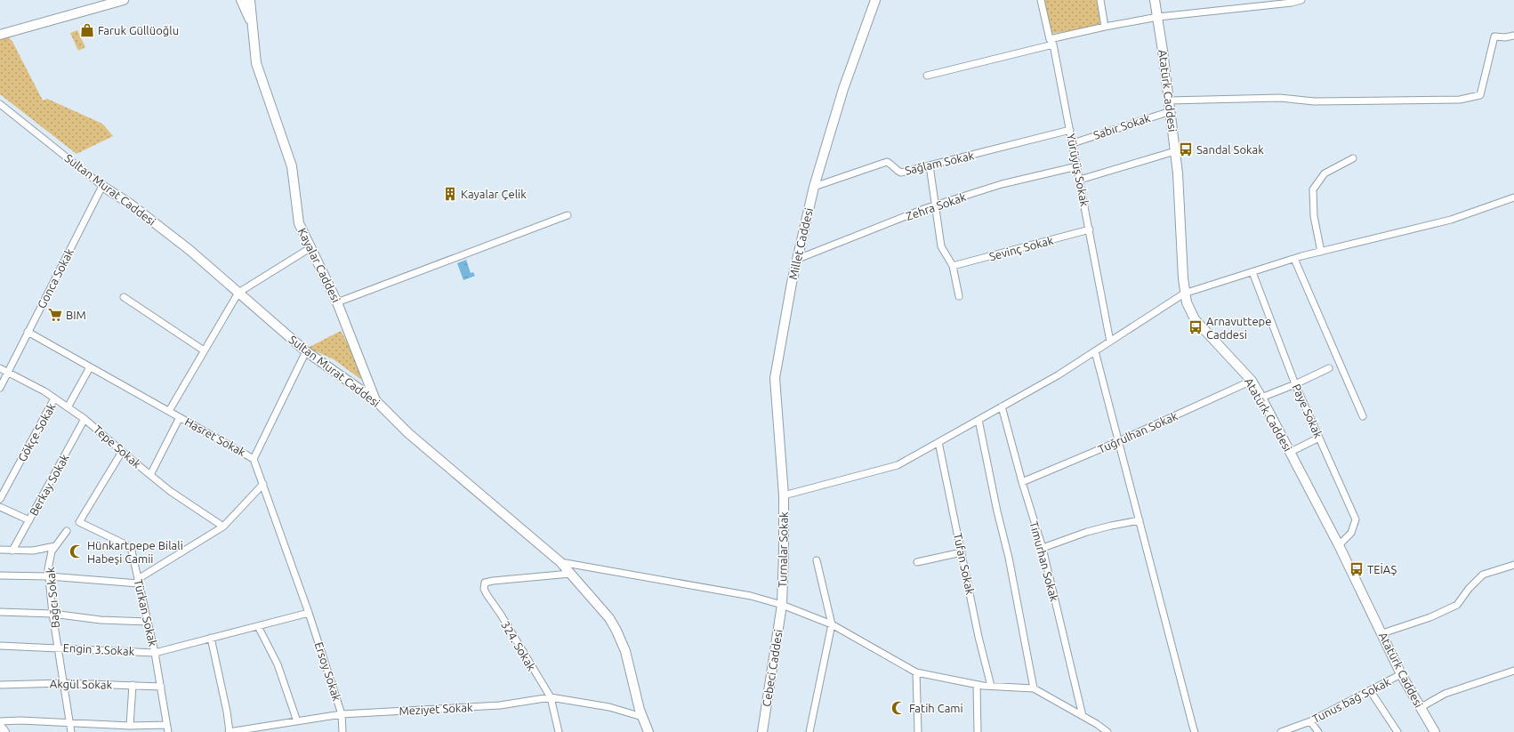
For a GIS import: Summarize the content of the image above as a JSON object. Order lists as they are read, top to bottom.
{
  "streets": {
    "street": [
      "Atatürk Caddesi",
      "Sabır Sokak",
      "Sağlam Sokak",
      "Yürüyüş Sokak",
      "Sultan Murat Caddesi",
      "Zehra Sokak",
      "Millet Caddesi",
      "Sevinç Sokak",
      "Kayalar Caddesi",
      "Gonca Sokak",
      "Paye Sokak",
      "Gökçe Sokak",
      "Tuğrulhan Sokak",
      "Hasret Sokak",
      "Tepe Sokak",
      "Berkay Sokak",
      "Turnalar Sokak",
      "Timurhan Sokak",
      "Tufan Sokak",
      "Bağcı Sokak",
      "Türkan Sokak",
      "324. Sokak",
      "Engin 3.Sokak",
      "Cebeci Caddesi",
      "Ersoy Sokak",
      "Akgül Sokak",
      "Tunus bağ Sokak",
      "Meziyet Sokak"
    ]
  },
  "crossings": [
    ["Atatürk Caddesi", "Sabır Sokak"],
    ["Atatürk Caddesi", "Paye Sokak"],
    ["Atatürk Caddesi", "Tuğrulhan Sokak"],
    ["Atatürk Caddesi", "Tunus bağ Sokak"],
    ["Sabır Sokak", "Yürüyüş Sokak"],
    ["Sağlam Sokak", "Yürüyüş Sokak"],
    ["Sağlam Sokak", "Millet Caddesi"],
    ["Yürüyüş Sokak", "Zehra Sokak"],
    ["Yürüyüş Sokak", "Sevinç Sokak"],
    ["Sultan Murat Caddesi", "Kayalar Caddesi"],
    ["Sultan Murat Caddesi", "Gonca Sokak"],
    ["Sultan Murat Caddesi", "324. Sokak"],
    ["Sultan Murat Caddesi", "Meziyet Sokak"],
    ["Zehra Sokak", "Millet Caddesi"],
    ["Millet Caddesi", "Turnalar Sokak"],
    ["Gonca Sokak", "Hasret Sokak"],
    ["Gonca Sokak", "Tepe Sokak"],
    ["Gökçe Sokak", "Hasret Sokak"],
    ["Gökçe Sokak", "Tepe Sokak"],
    ["Tuğrulhan Sokak", "Timurhan Sokak"],
    ["Hasret Sokak", "Engin 3.Sokak"],
    ["Hasret Sokak", "Ersoy Sokak"],
    ["Tepe Sokak", "Berkay Sokak"],
    ["Tepe Sokak", "Türkan Sokak"],
    ["Turnalar Sokak", "Cebeci Caddesi"],
    ["Bağcı Sokak", "Engin 3.Sokak"],
    ["Bağcı Sokak", "Akgül Sokak"],
    ["Türkan Sokak", "Engin 3.Sokak"],
    ["Türkan Sokak", "Akgül Sokak"],
    ["324. Sokak", "Meziyet Sokak"],
    ["Engin 3.Sokak", "Ersoy Sokak"],
    ["Ersoy Sokak", "Meziyet Sokak"]
  ],
  "places": {
    "shop": ["Faruk Güllüoğlu"],
    "bus stop": ["Sandal Sokak", "Arnavuttepe Caddesi", "TEİAŞ"],
    "building": ["Kayalar Çelik"],
    "supermarket": ["BIM"],
    "mosque": ["Hünkartpepe Bilali Habeşi Camii", "Fatih Cami"]
  }
}
